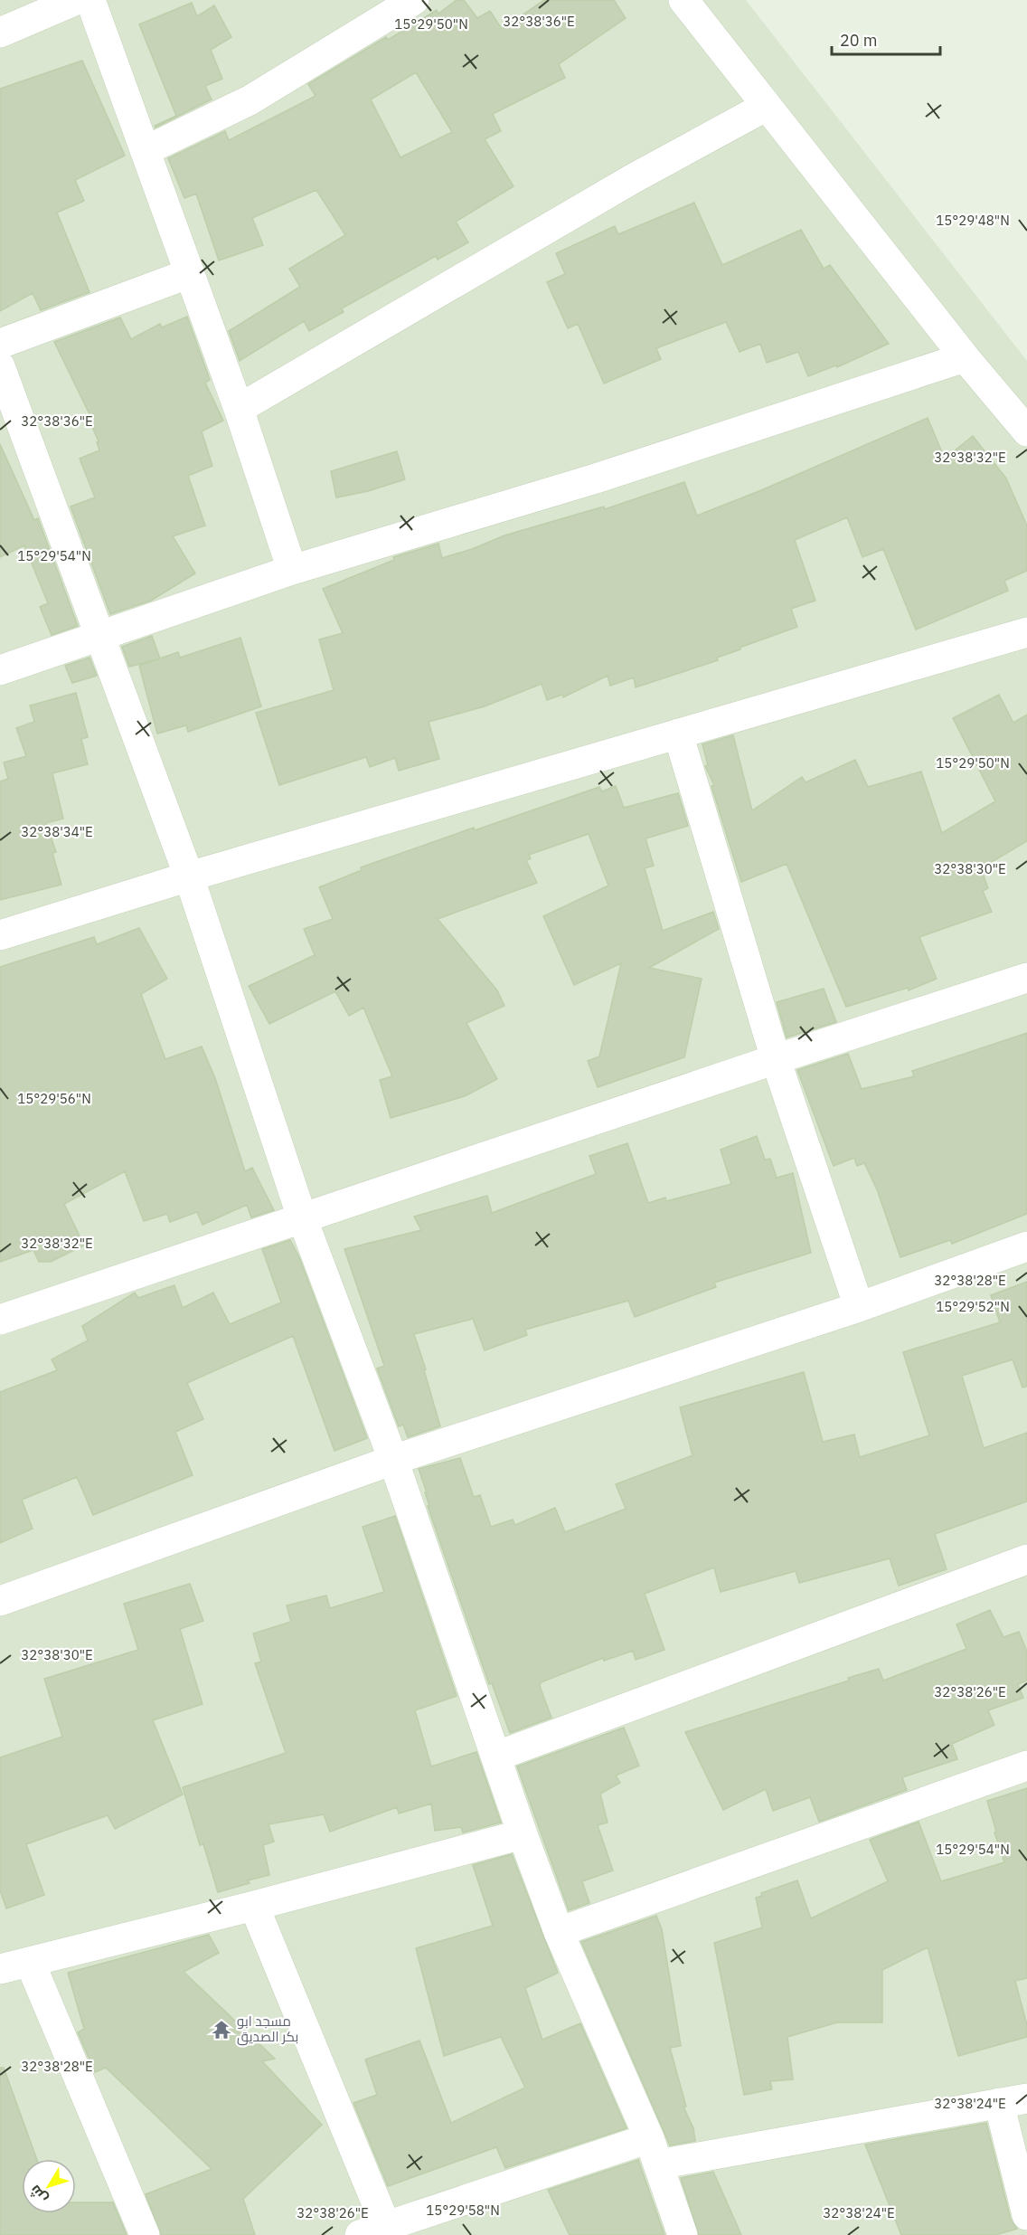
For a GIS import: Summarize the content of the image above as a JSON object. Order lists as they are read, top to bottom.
{
  "places": {
    "temple": ["مسجد ابو بكر الصديق"]
  },
  "scale_bar": "20 m",
  "north": "bottom left",
  "coordinates": [
    "32°38'36\"E",
    "15°29'50\"N",
    "15°29'48\"N",
    "32°38'32\"E",
    "15°29'54\"N",
    "32°38'34\"E",
    "32°38'30\"E",
    "15°29'56\"N",
    "32°38'28\"E",
    "15°29'52\"N",
    "32°38'26\"E",
    "32°38'24\"E",
    "15°29'58\"N"
  ]
}
